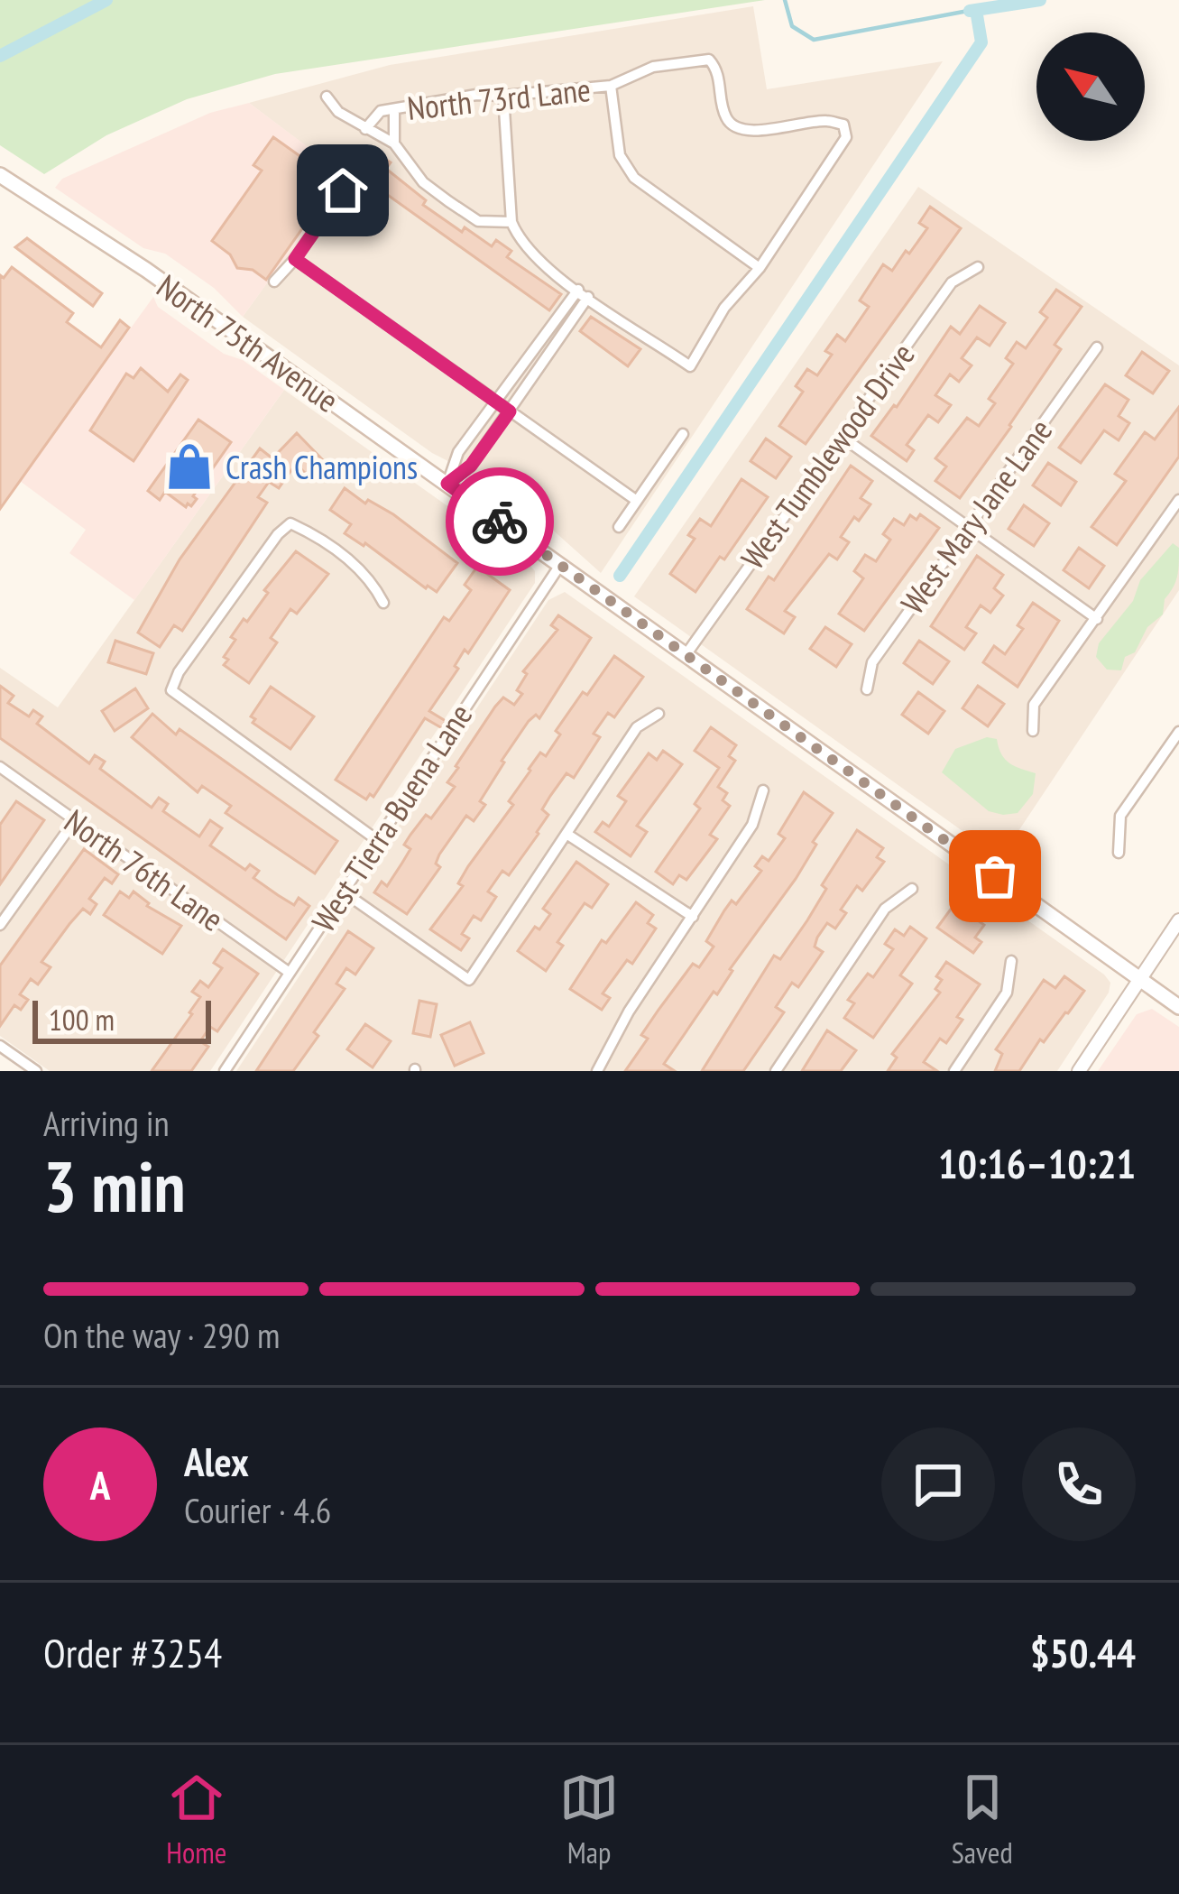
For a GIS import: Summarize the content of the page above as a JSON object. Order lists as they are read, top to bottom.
{
  "streets": {
    "main road": ["North 75th Avenue"],
    "street": [
      "North 73rd Lane",
      "West Tumblewood Drive",
      "West Mary Jane Lane",
      "West Tierra Buena Lane",
      "North 76th Lane"
    ]
  },
  "crossings": [
    ["North 75th Avenue", "West Tumblewood Drive"],
    ["North 75th Avenue", "West Tierra Buena Lane"],
    ["West Tierra Buena Lane", "North 76th Lane"]
  ],
  "places": {
    "shop": ["Crash Champions"]
  },
  "scale_bar": "100 m",
  "north": "top left",
  "page": {
    "scale": "100 m",
    "heading": ["3 min", "Arriving in", "10:16–10:21"],
    "panel": [
      "Alex",
      "Courier · 4.6",
      "Order #3254",
      "$50.44"
    ],
    "bar": "On the way · 290 m",
    "round": "A",
    "tabs": ["Home", "Map", "Saved"]
  }
}
